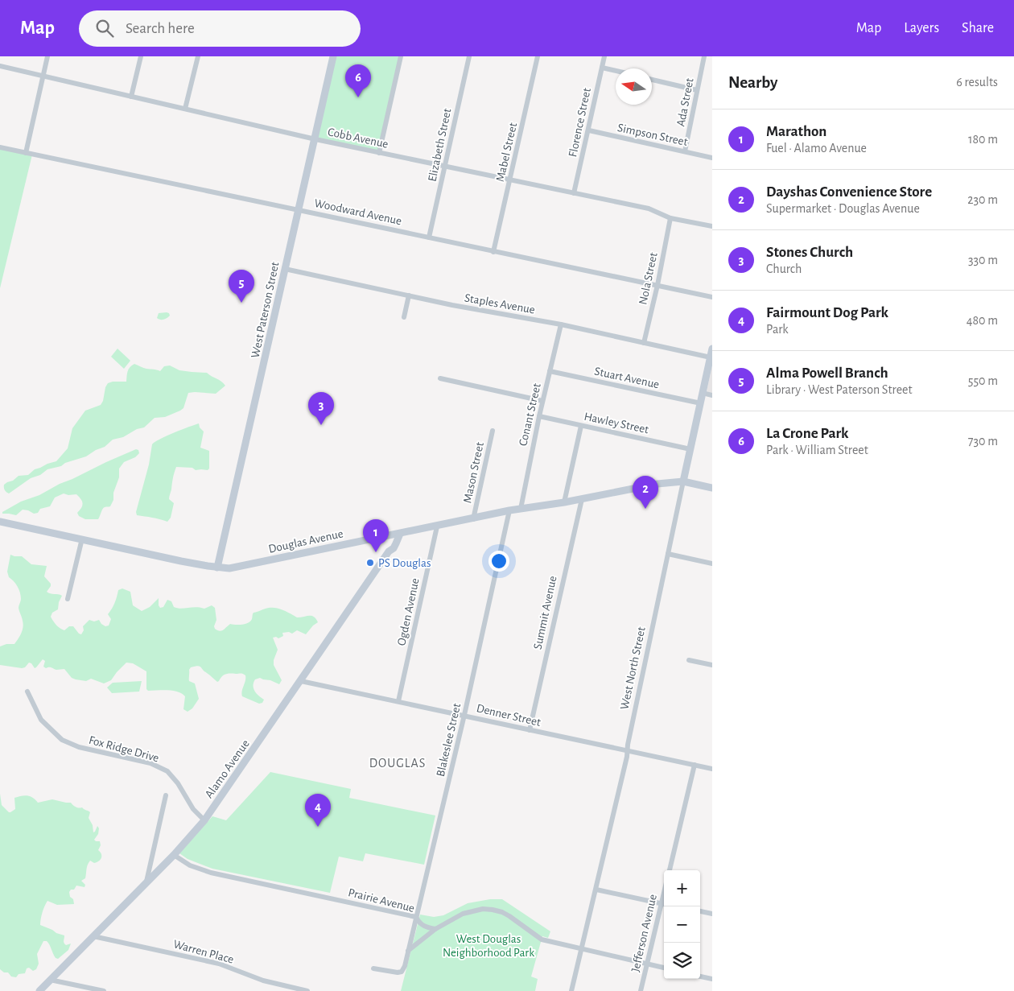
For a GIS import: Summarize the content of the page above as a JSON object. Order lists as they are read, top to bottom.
{
  "streets": {
    "street": [
      "Ada Street",
      "Florence Street",
      "Simpson Street",
      "Cobb Avenue",
      "Elizabeth Street",
      "Mabel Street",
      "Woodward Avenue",
      "Nola Street",
      "Staples Avenue",
      "West Paterson Street",
      "Stuart Avenue",
      "Conant Street",
      "Hawley Street",
      "Mason Street",
      "Douglas Avenue",
      "Ogden Avenue",
      "Summit Avenue",
      "West North Street",
      "Denner Street",
      "Blakeslee Street",
      "Fox Ridge Drive",
      "Alamo Avenue",
      "Prairie Avenue",
      "Jefferson Avenue",
      "Warren Place"
    ]
  },
  "crossings": [
    ["Ada Street", "Simpson Street"],
    ["Florence Street", "Simpson Street"],
    ["Florence Street", "Cobb Avenue"],
    ["Cobb Avenue", "Elizabeth Street"],
    ["Cobb Avenue", "Mabel Street"],
    ["Cobb Avenue", "Nola Street"],
    ["Cobb Avenue", "West Paterson Street"],
    ["Elizabeth Street", "Woodward Avenue"],
    ["Mabel Street", "Woodward Avenue"],
    ["Woodward Avenue", "Nola Street"],
    ["Woodward Avenue", "West Paterson Street"],
    ["Nola Street", "Staples Avenue"],
    ["Staples Avenue", "West Paterson Street"],
    ["Staples Avenue", "Conant Street"],
    ["Staples Avenue", "West North Street"],
    ["West Paterson Street", "Douglas Avenue"],
    ["Stuart Avenue", "Conant Street"],
    ["Stuart Avenue", "West North Street"],
    ["Conant Street", "Hawley Street"],
    ["Conant Street", "Douglas Avenue"],
    ["Hawley Street", "West North Street"],
    ["Mason Street", "Douglas Avenue"],
    ["Douglas Avenue", "Ogden Avenue"],
    ["Douglas Avenue", "Summit Avenue"],
    ["Douglas Avenue", "West North Street"],
    ["Douglas Avenue", "Blakeslee Street"],
    ["Douglas Avenue", "Alamo Avenue"],
    ["Ogden Avenue", "Denner Street"],
    ["Summit Avenue", "Denner Street"],
    ["West North Street", "Denner Street"],
    ["Denner Street", "Blakeslee Street"],
    ["Denner Street", "Alamo Avenue"],
    ["Blakeslee Street", "Prairie Avenue"],
    ["Fox Ridge Drive", "Alamo Avenue"],
    ["Alamo Avenue", "Prairie Avenue"],
    ["Alamo Avenue", "Warren Place"]
  ],
  "districts": ["DOUGLAS"],
  "parks": ["West Douglas Neighborhood Park"],
  "places": ["PS Douglas"],
  "north": "left",
  "page": {
    "header": "Map",
    "search": "Search here",
    "nav": ["Map", "Layers", "Share"],
    "heading": ["Nearby", "6 results"],
    "pins": [
      "6",
      "5",
      "3",
      "2",
      "1",
      "4"
    ],
    "list": [
      {
        "mark": "1",
        "name": "Marathon",
        "note": "Fuel · Alamo Avenue",
        "value": "180 m"
      },
      {
        "mark": "2",
        "name": "Dayshas Convenience Store",
        "note": "Supermarket · Douglas Avenue",
        "value": "230 m"
      },
      {
        "mark": "3",
        "name": "Stones Church",
        "note": "Church",
        "value": "330 m"
      },
      {
        "mark": "4",
        "name": "Fairmount Dog Park",
        "note": "Park",
        "value": "480 m"
      },
      {
        "mark": "5",
        "name": "Alma Powell Branch",
        "note": "Library · West Paterson Street",
        "value": "550 m"
      },
      {
        "mark": "6",
        "name": "La Crone Park",
        "note": "Park · William Street",
        "value": "730 m"
      }
    ],
    "map_buttons": ["+", "−"]
  }
}
